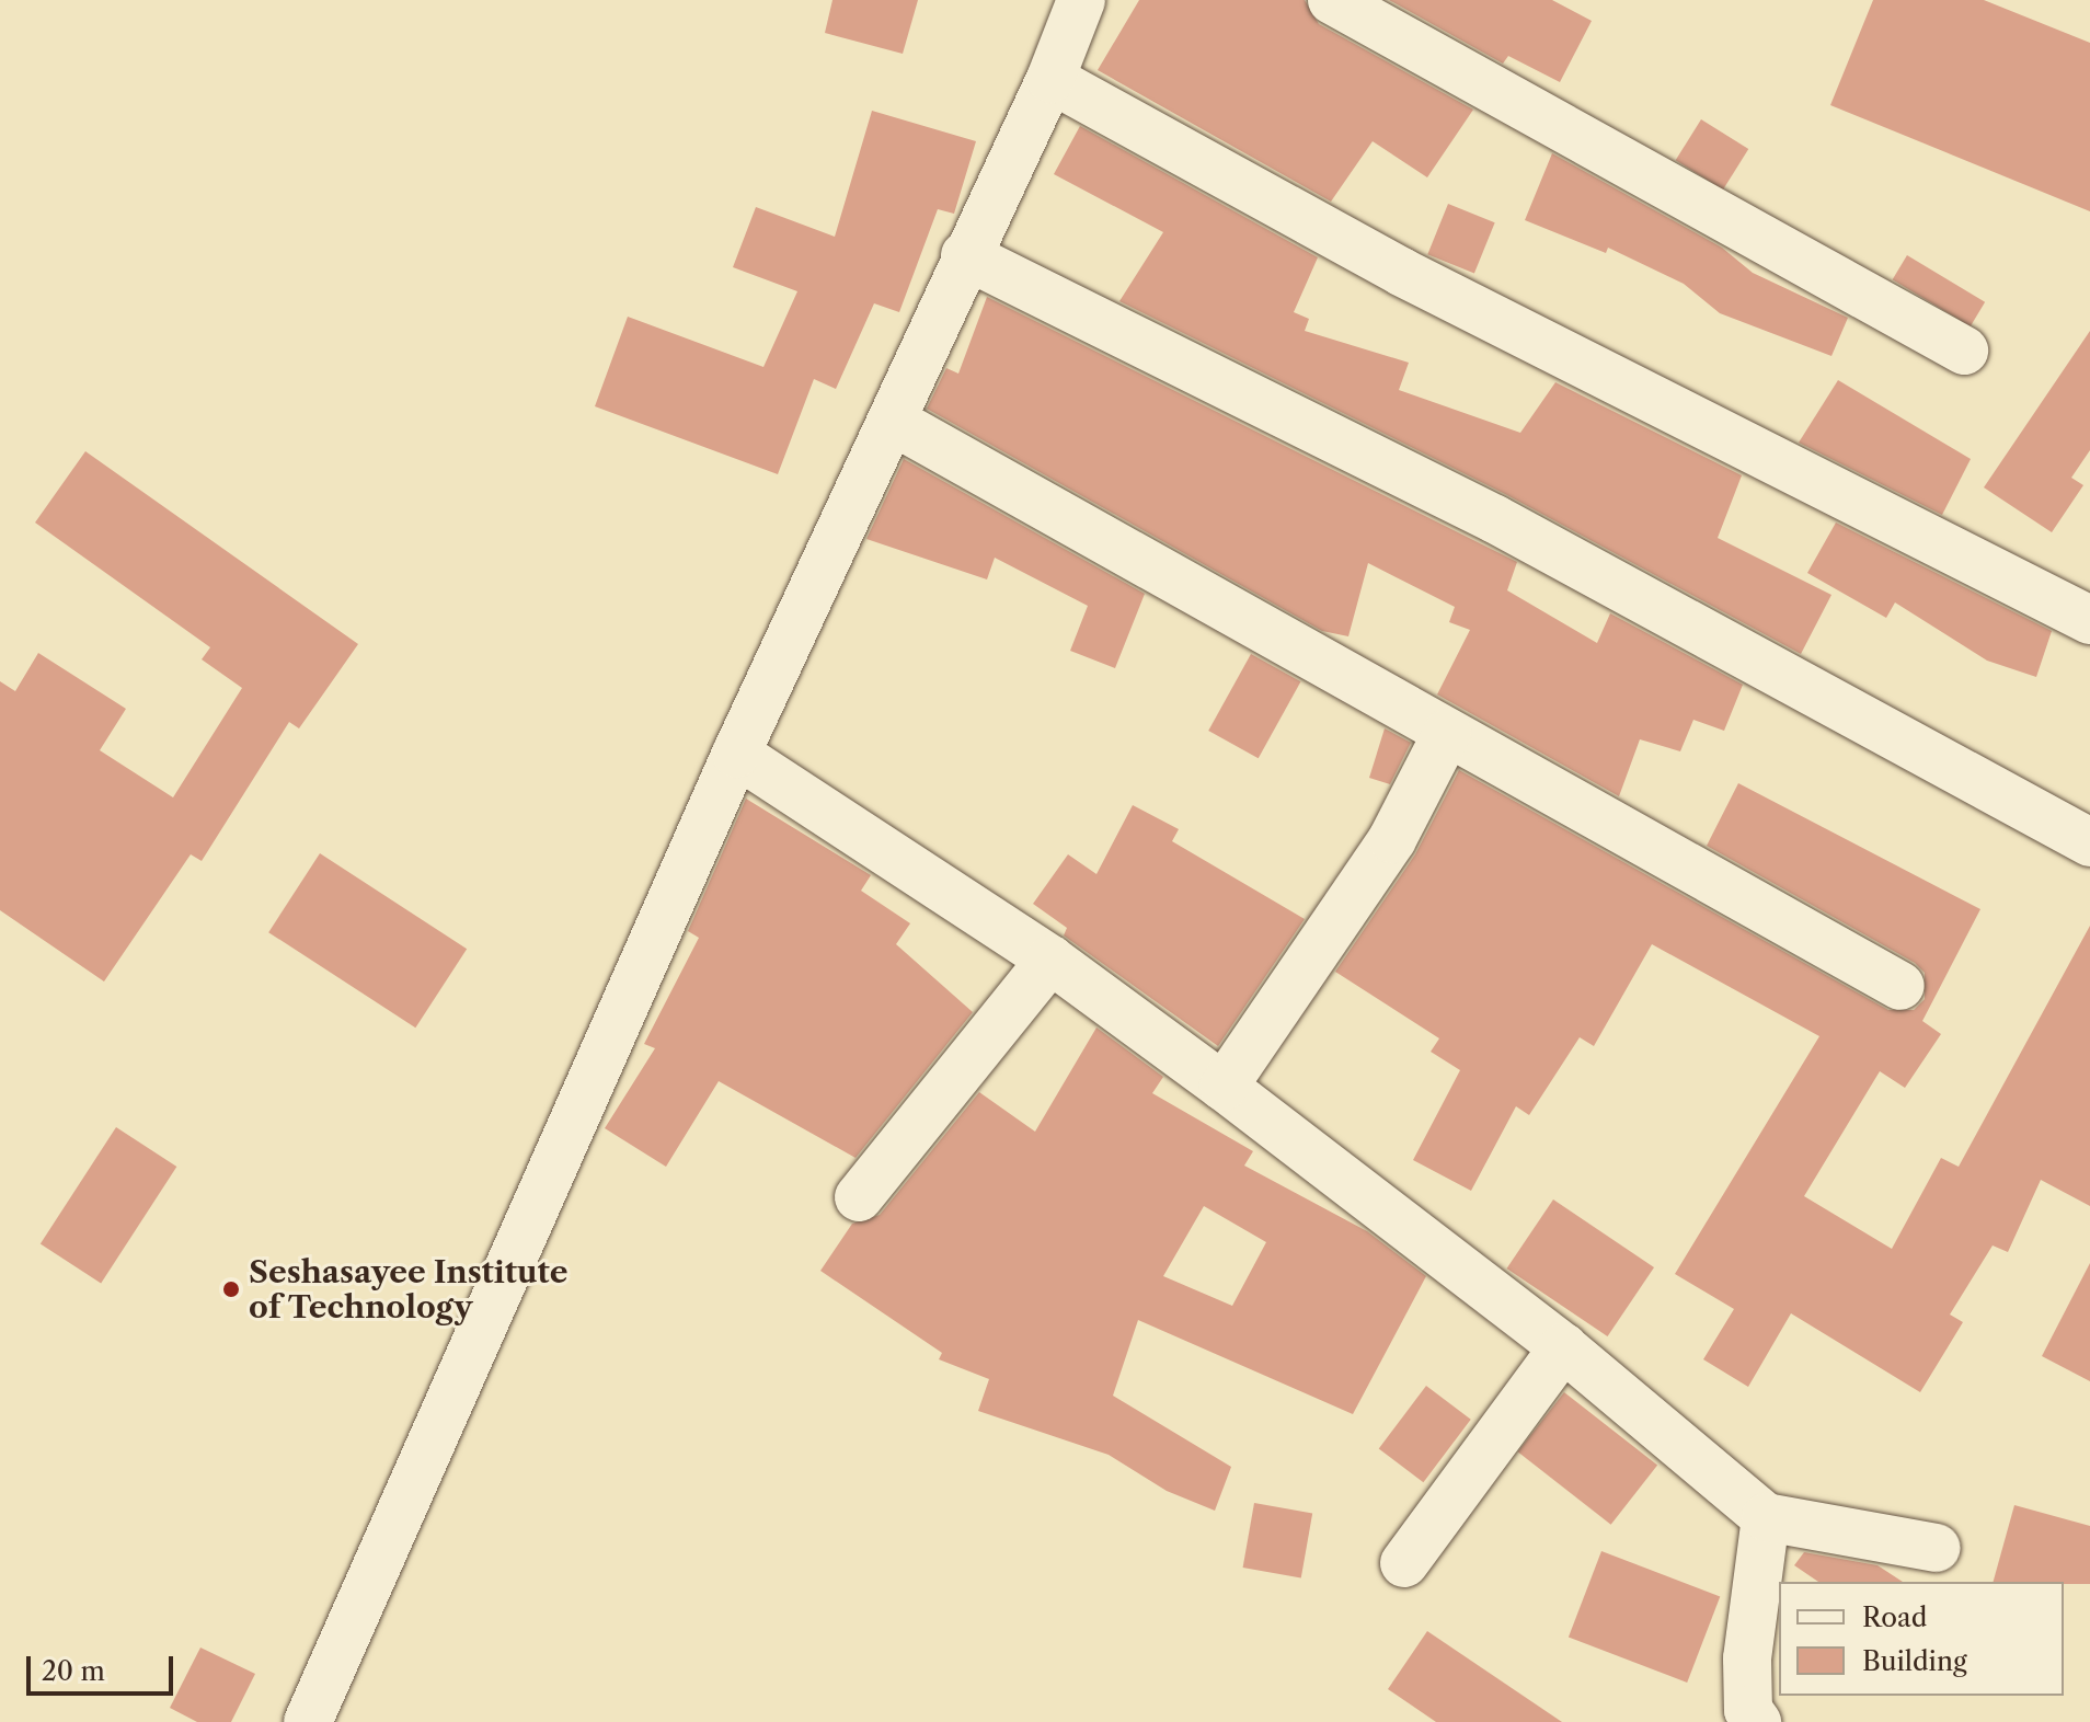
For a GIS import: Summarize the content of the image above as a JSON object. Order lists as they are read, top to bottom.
{
  "places": ["Seshasayee Institute of Technology"],
  "legend": ["Road", "Building"],
  "scale_bar": "20 m"
}
